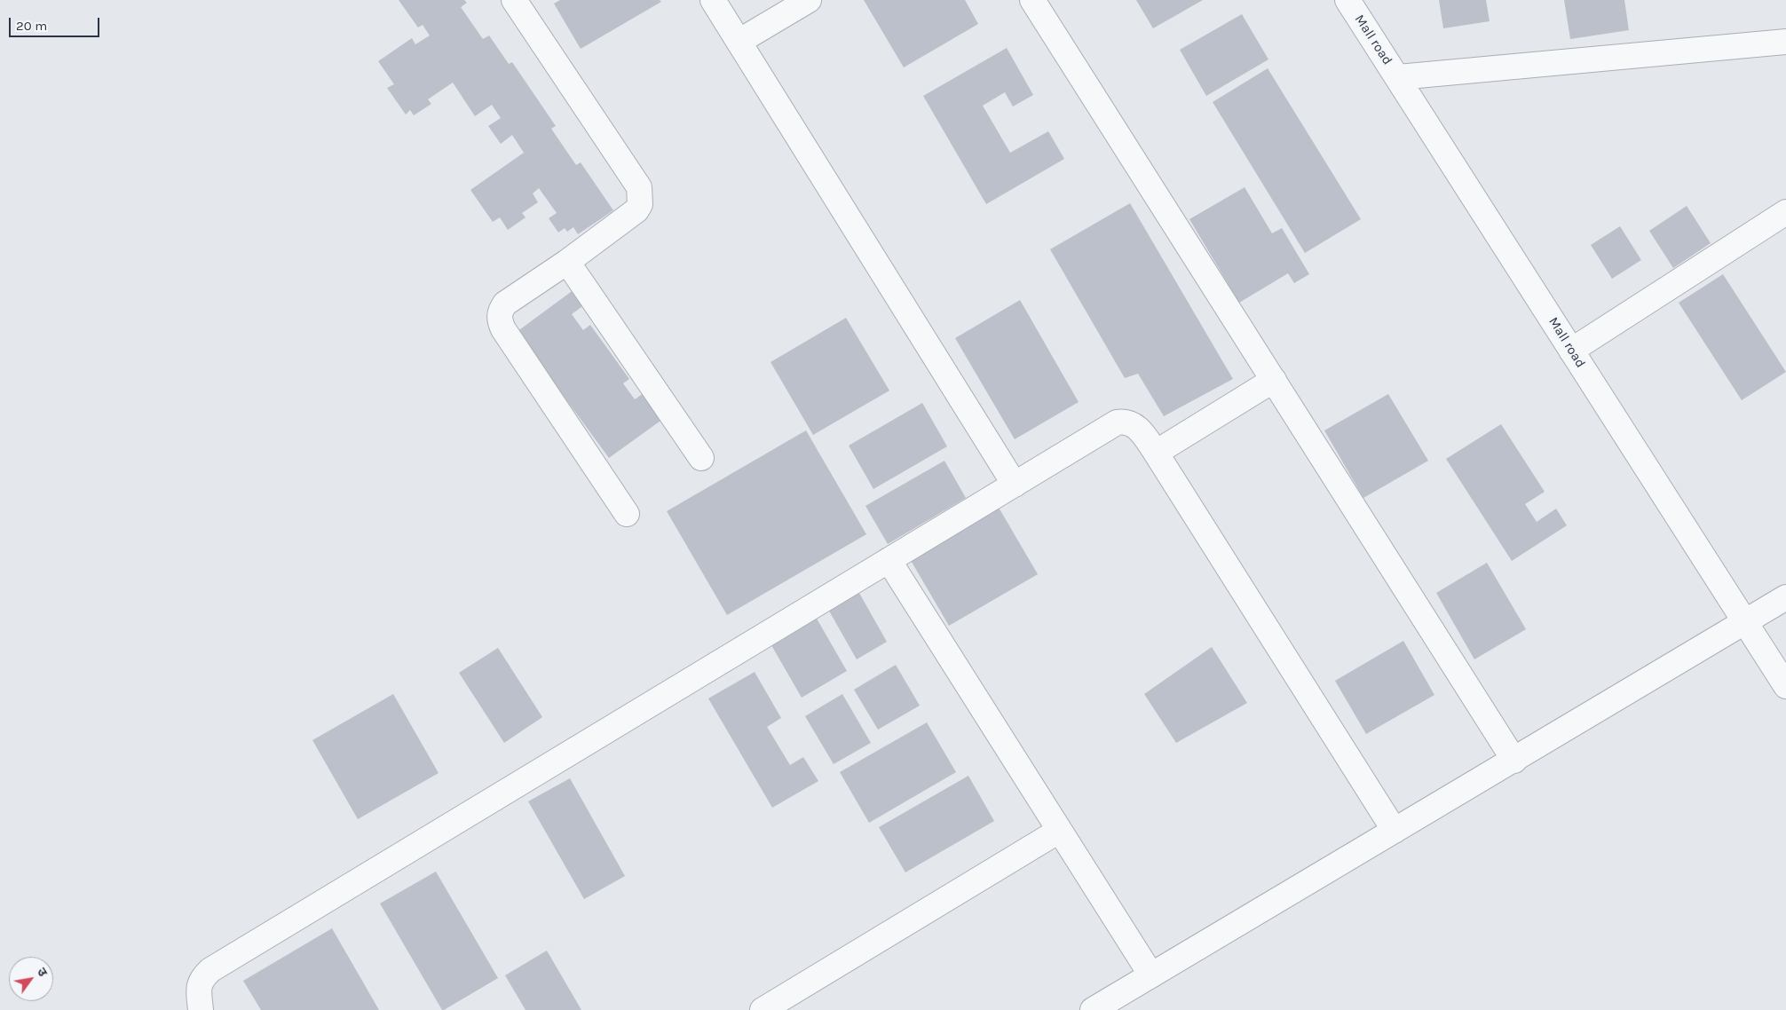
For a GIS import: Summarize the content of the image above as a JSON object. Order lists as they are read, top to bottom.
{
  "streets": {
    "street": ["Mall road"]
  },
  "scale_bar": "20 m",
  "north": "top right"
}
